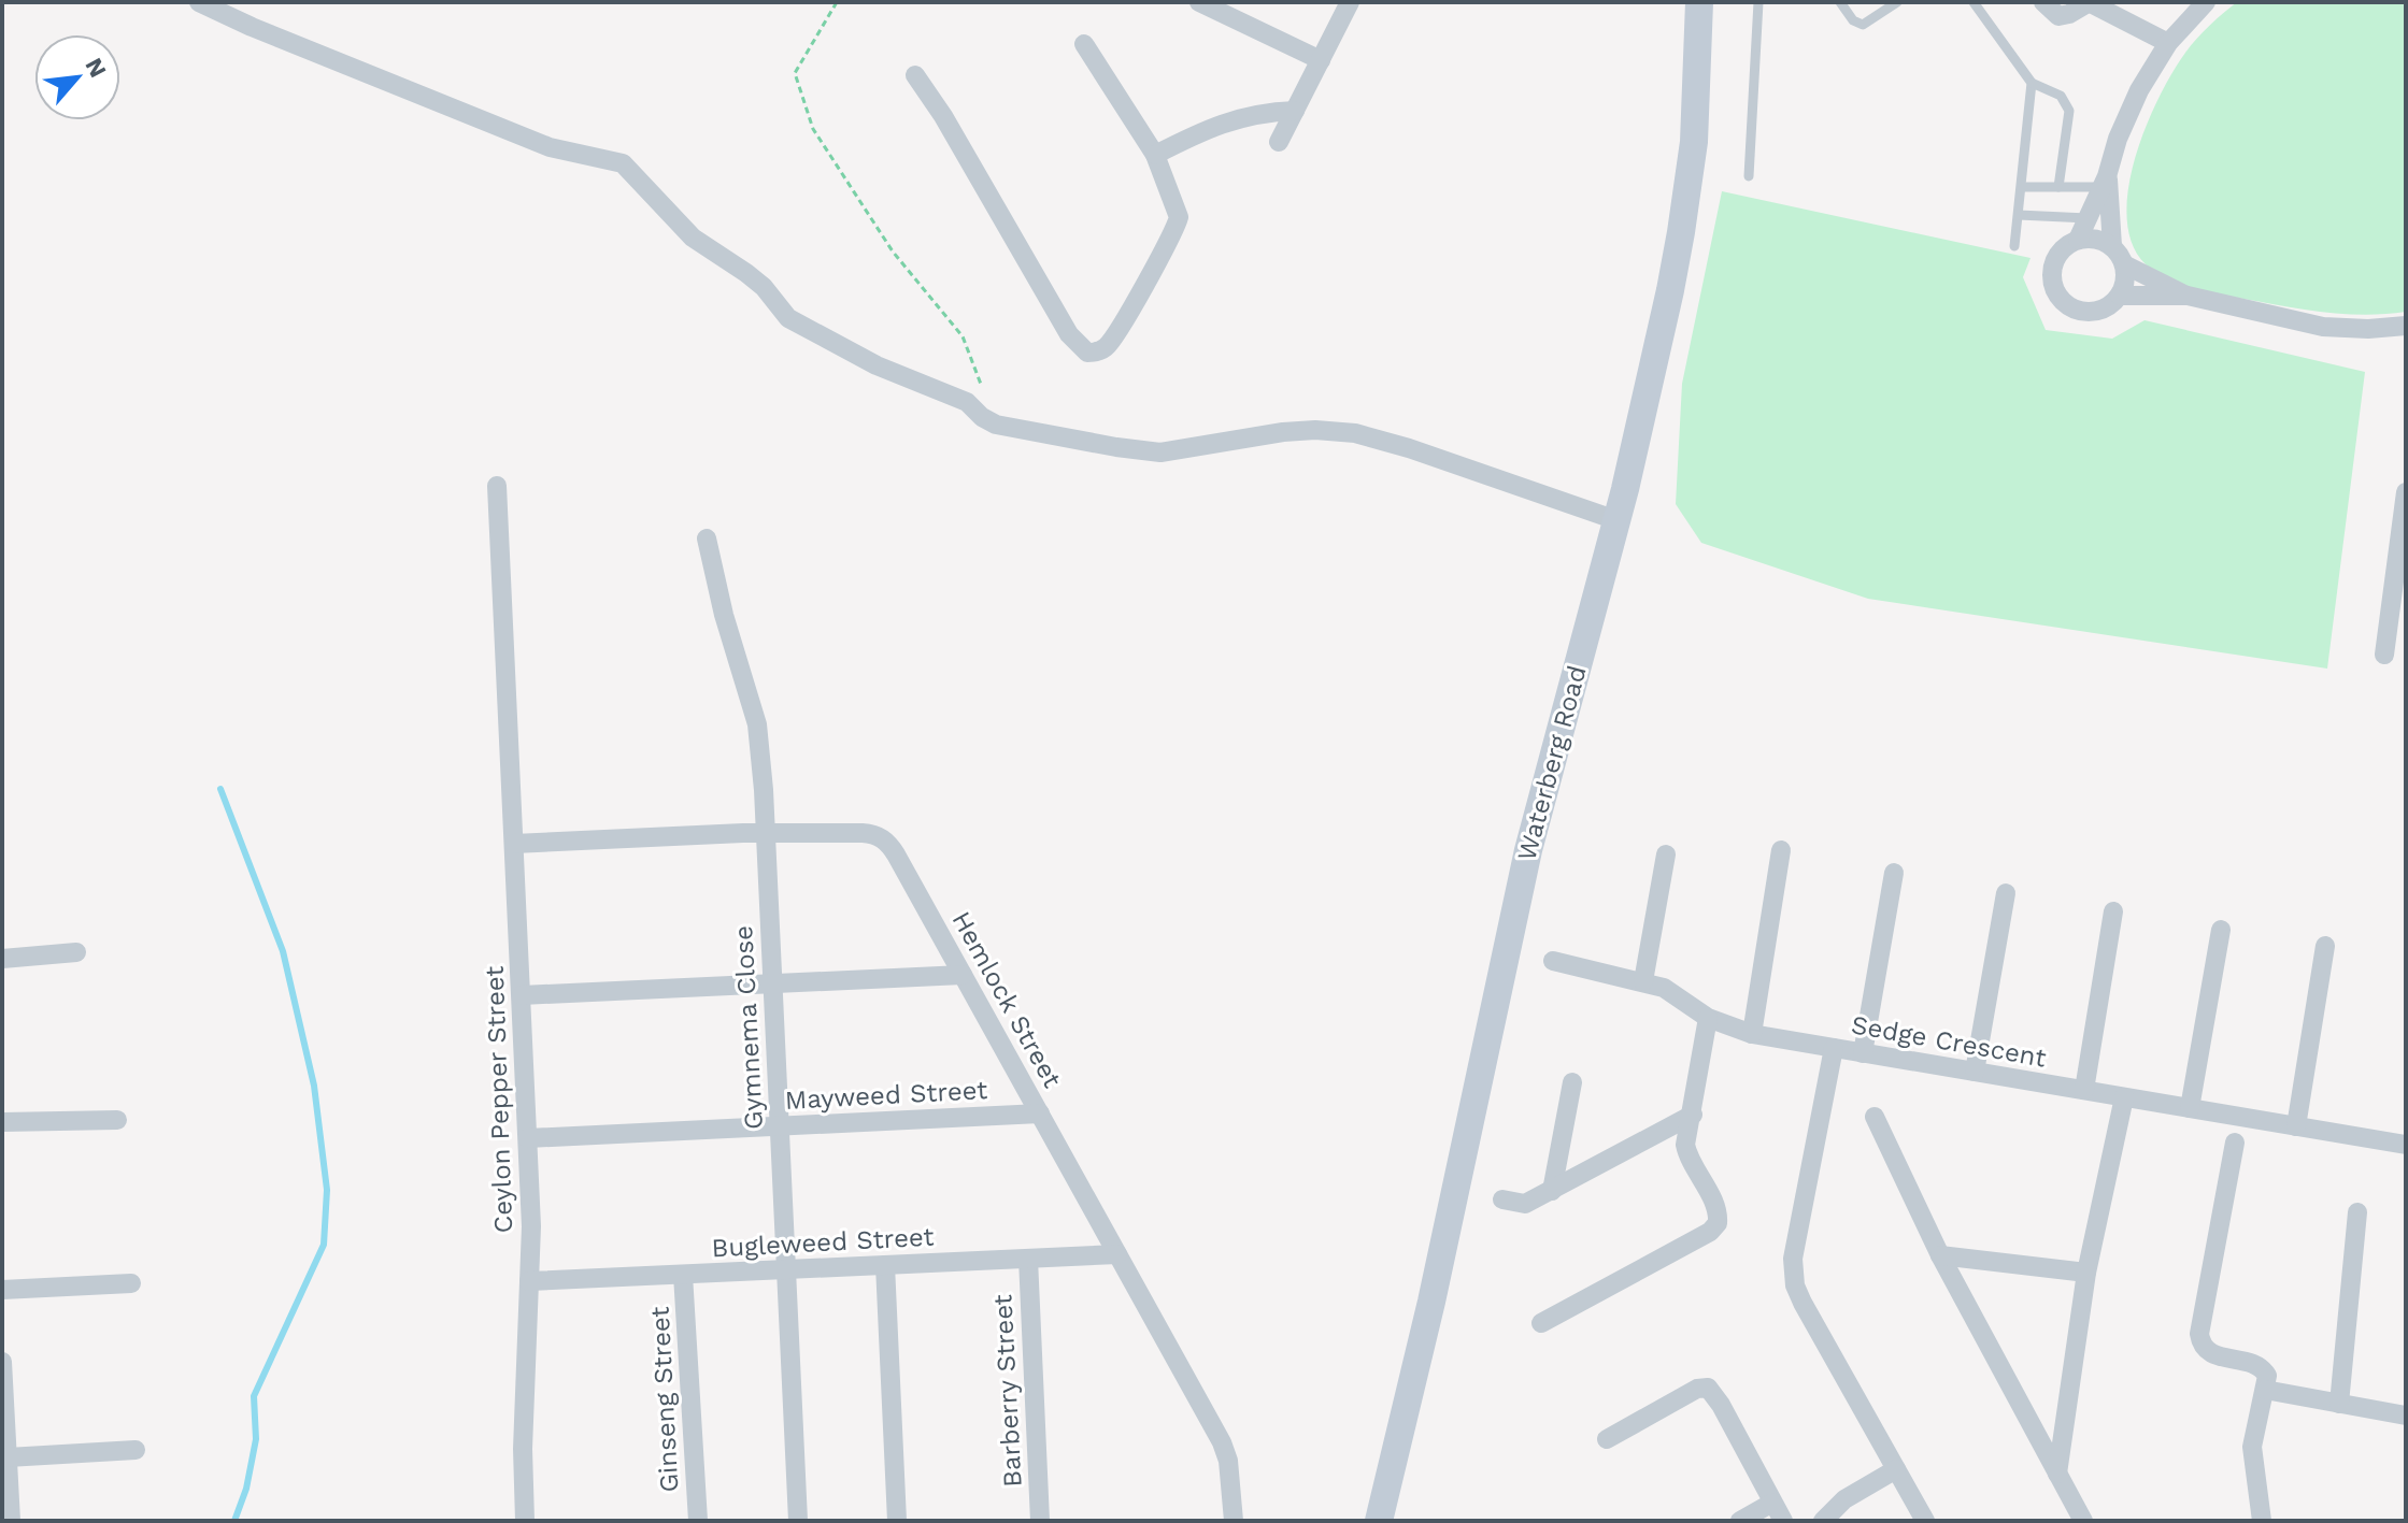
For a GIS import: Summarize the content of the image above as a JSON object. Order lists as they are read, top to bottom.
{
  "streets": {
    "street": [
      "Waterberg Road",
      "Hemlock Street",
      "Gymnema Close",
      "Sedge Crescent",
      "Mayweed Street",
      "Ceylon Pepper Street",
      "Bugleweed Street",
      "Barberry Street",
      "Ginseng Street"
    ]
  },
  "crossings": [
    ["Hemlock Street", "Gymnema Close"],
    ["Hemlock Street", "Mayweed Street"],
    ["Hemlock Street", "Ceylon Pepper Street"],
    ["Hemlock Street", "Bugleweed Street"],
    ["Gymnema Close", "Mayweed Street"],
    ["Gymnema Close", "Bugleweed Street"],
    ["Mayweed Street", "Ceylon Pepper Street"],
    ["Ceylon Pepper Street", "Bugleweed Street"],
    ["Bugleweed Street", "Barberry Street"],
    ["Bugleweed Street", "Ginseng Street"]
  ],
  "north": "top right"
}
